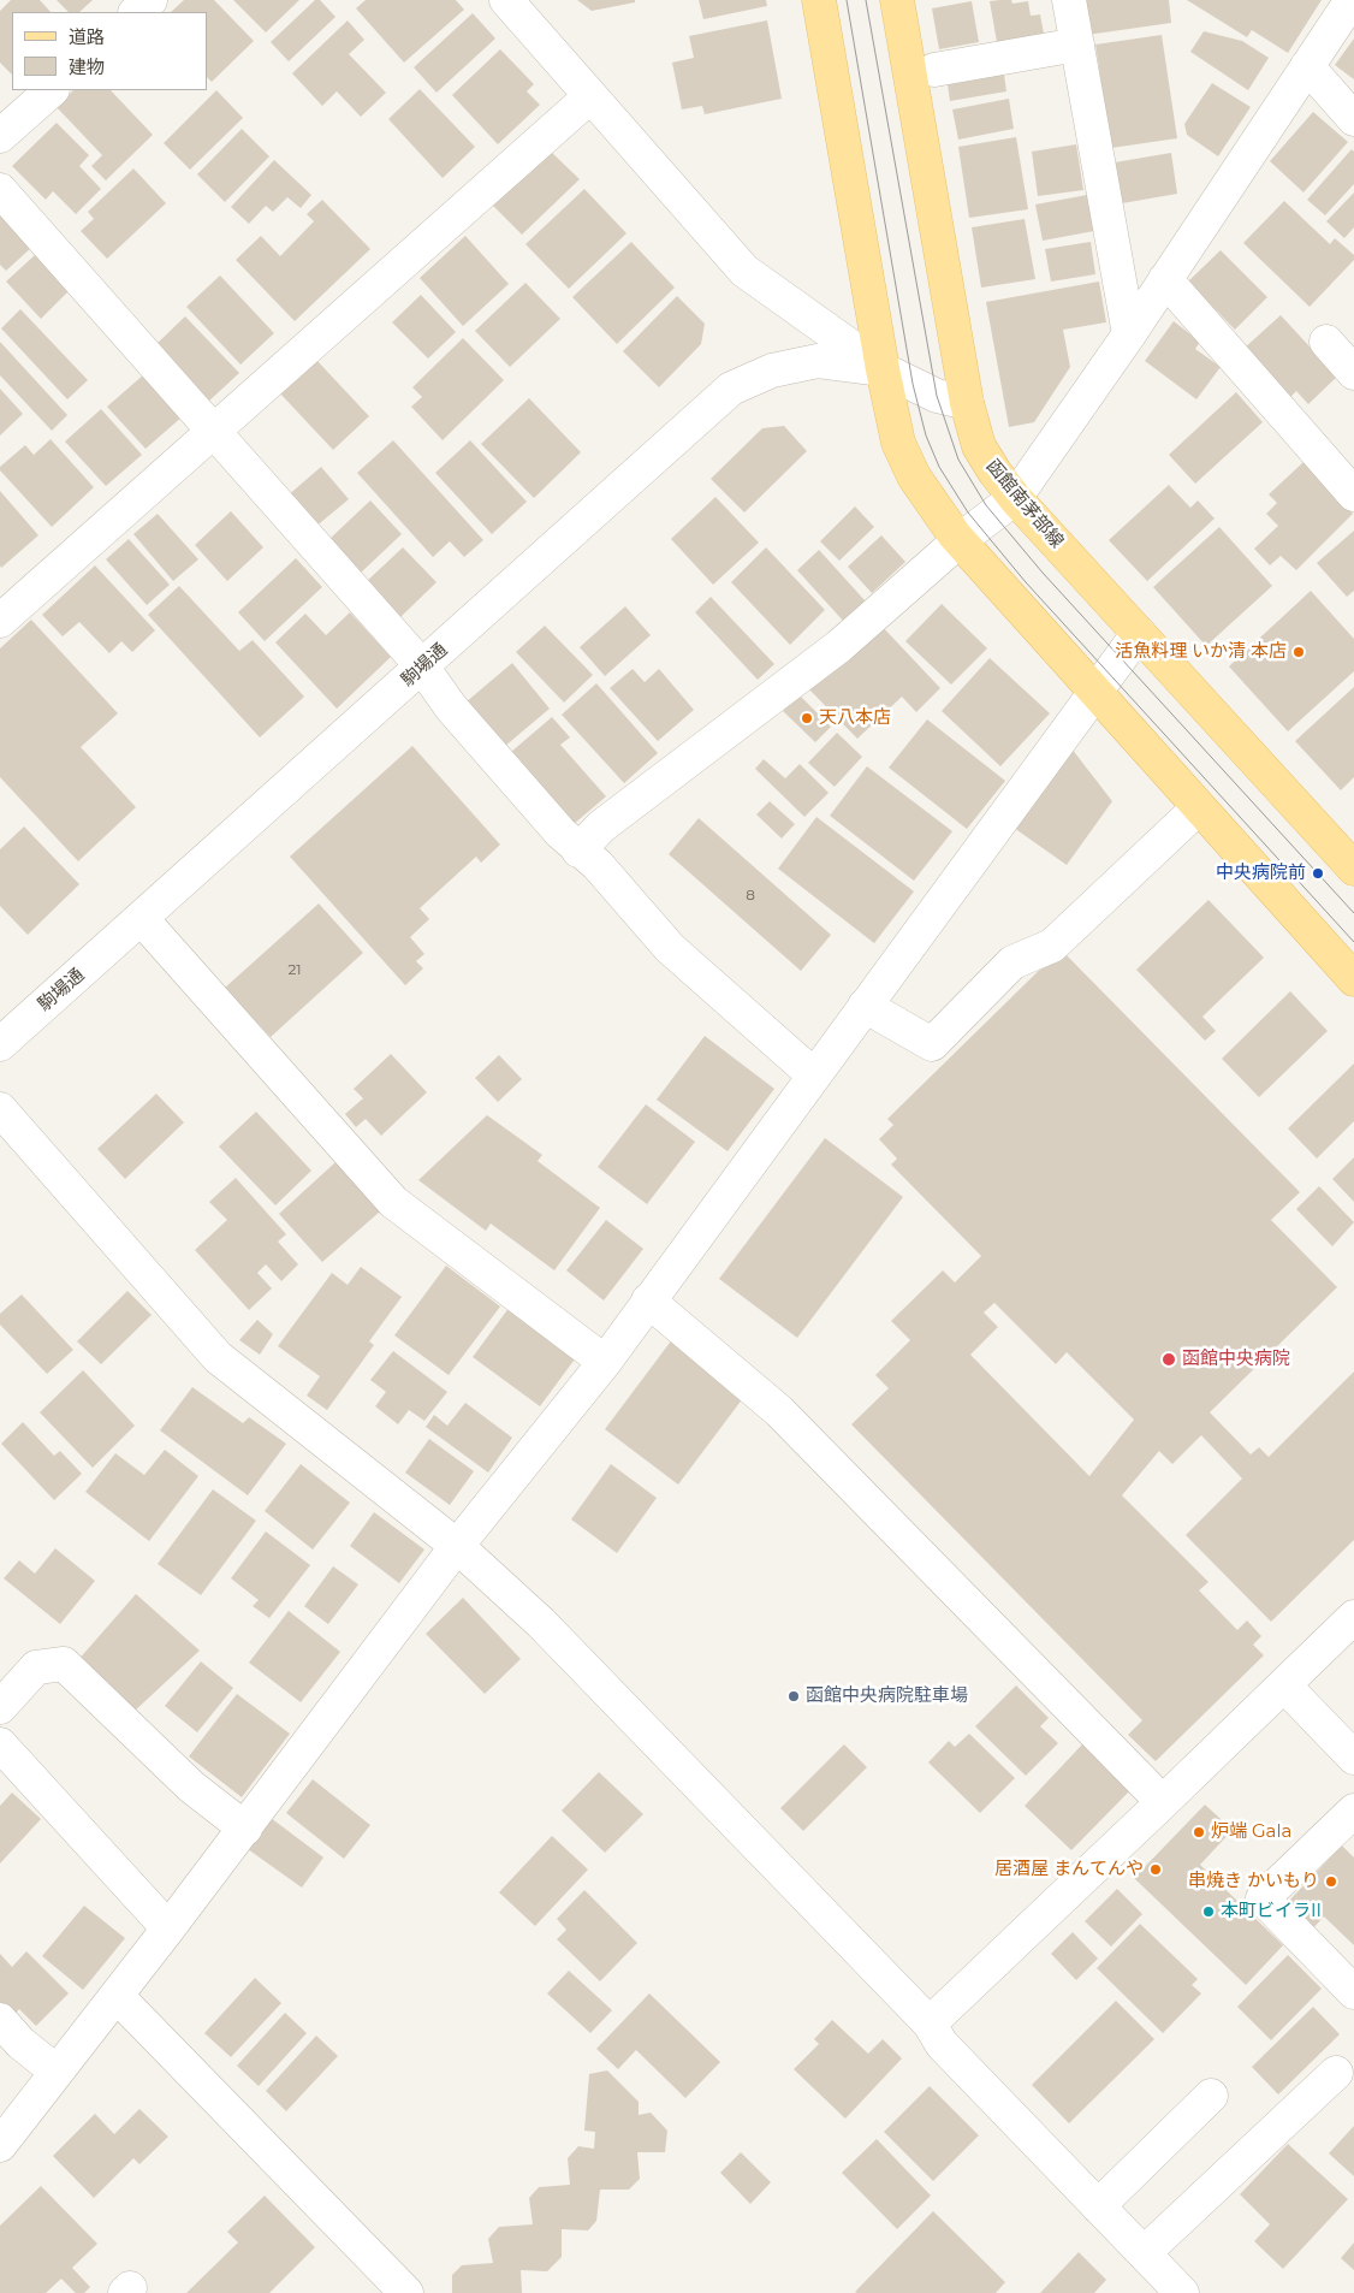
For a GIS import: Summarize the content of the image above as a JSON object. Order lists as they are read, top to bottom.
{
  "streets": {
    "main road": ["函館南茅部線"],
    "street": ["駒場通"]
  },
  "places": [
    "活魚料理 いか清 本店",
    "天八本店",
    "中央病院前",
    "函館中央病院",
    "函館中央病院駐車場",
    "炉端 Gala",
    "居酒屋 まんてんや",
    "串焼き かいもり",
    "本町ビイラII"
  ],
  "house_numbers": ["8", "21"],
  "legend": ["道路", "建物"]
}
